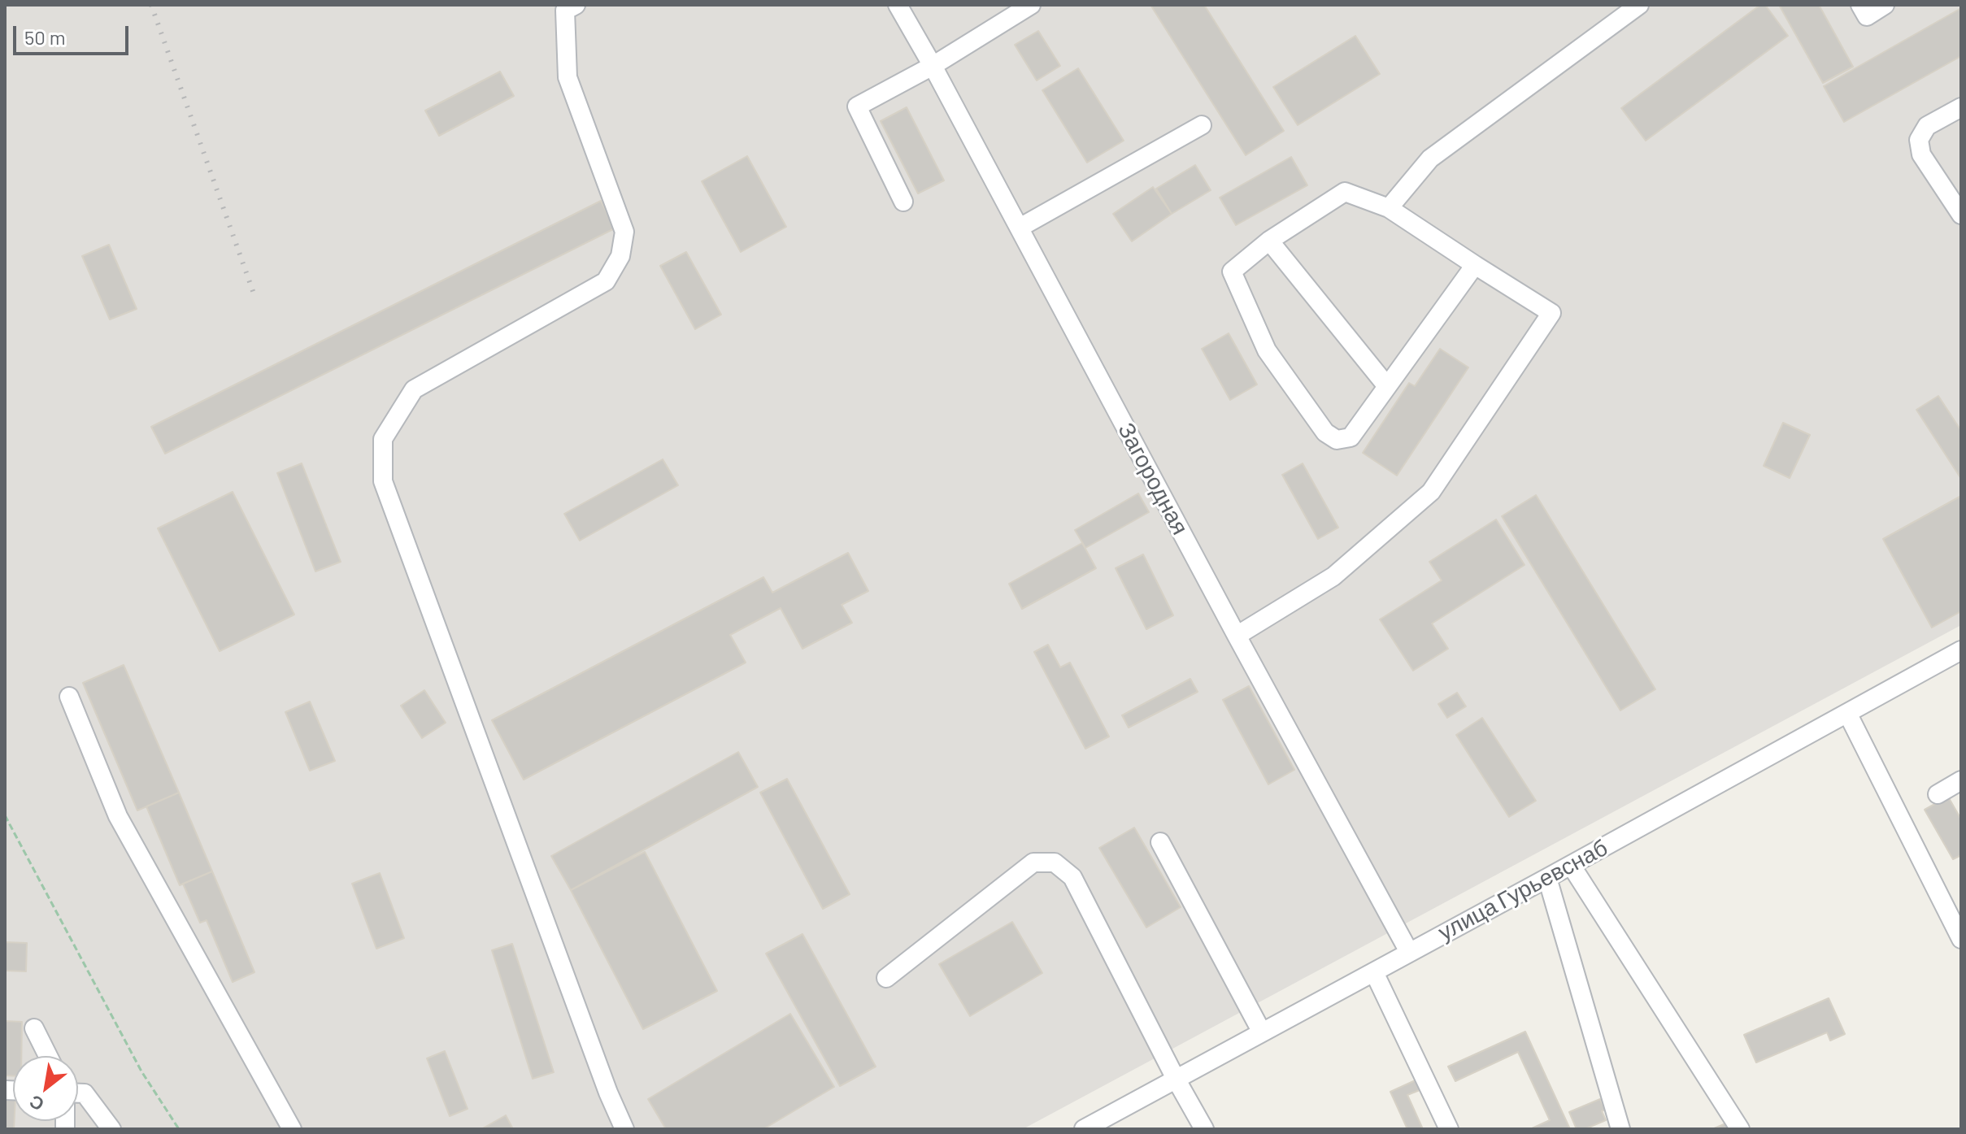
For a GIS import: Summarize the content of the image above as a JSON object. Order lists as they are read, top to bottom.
{
  "streets": {
    "street": ["Загородная", "улица Гурьевснаб"]
  },
  "crossings": [
    ["Загородная", "улица Гурьевснаб"]
  ],
  "scale_bar": "50 m",
  "north": "bottom left"
}
